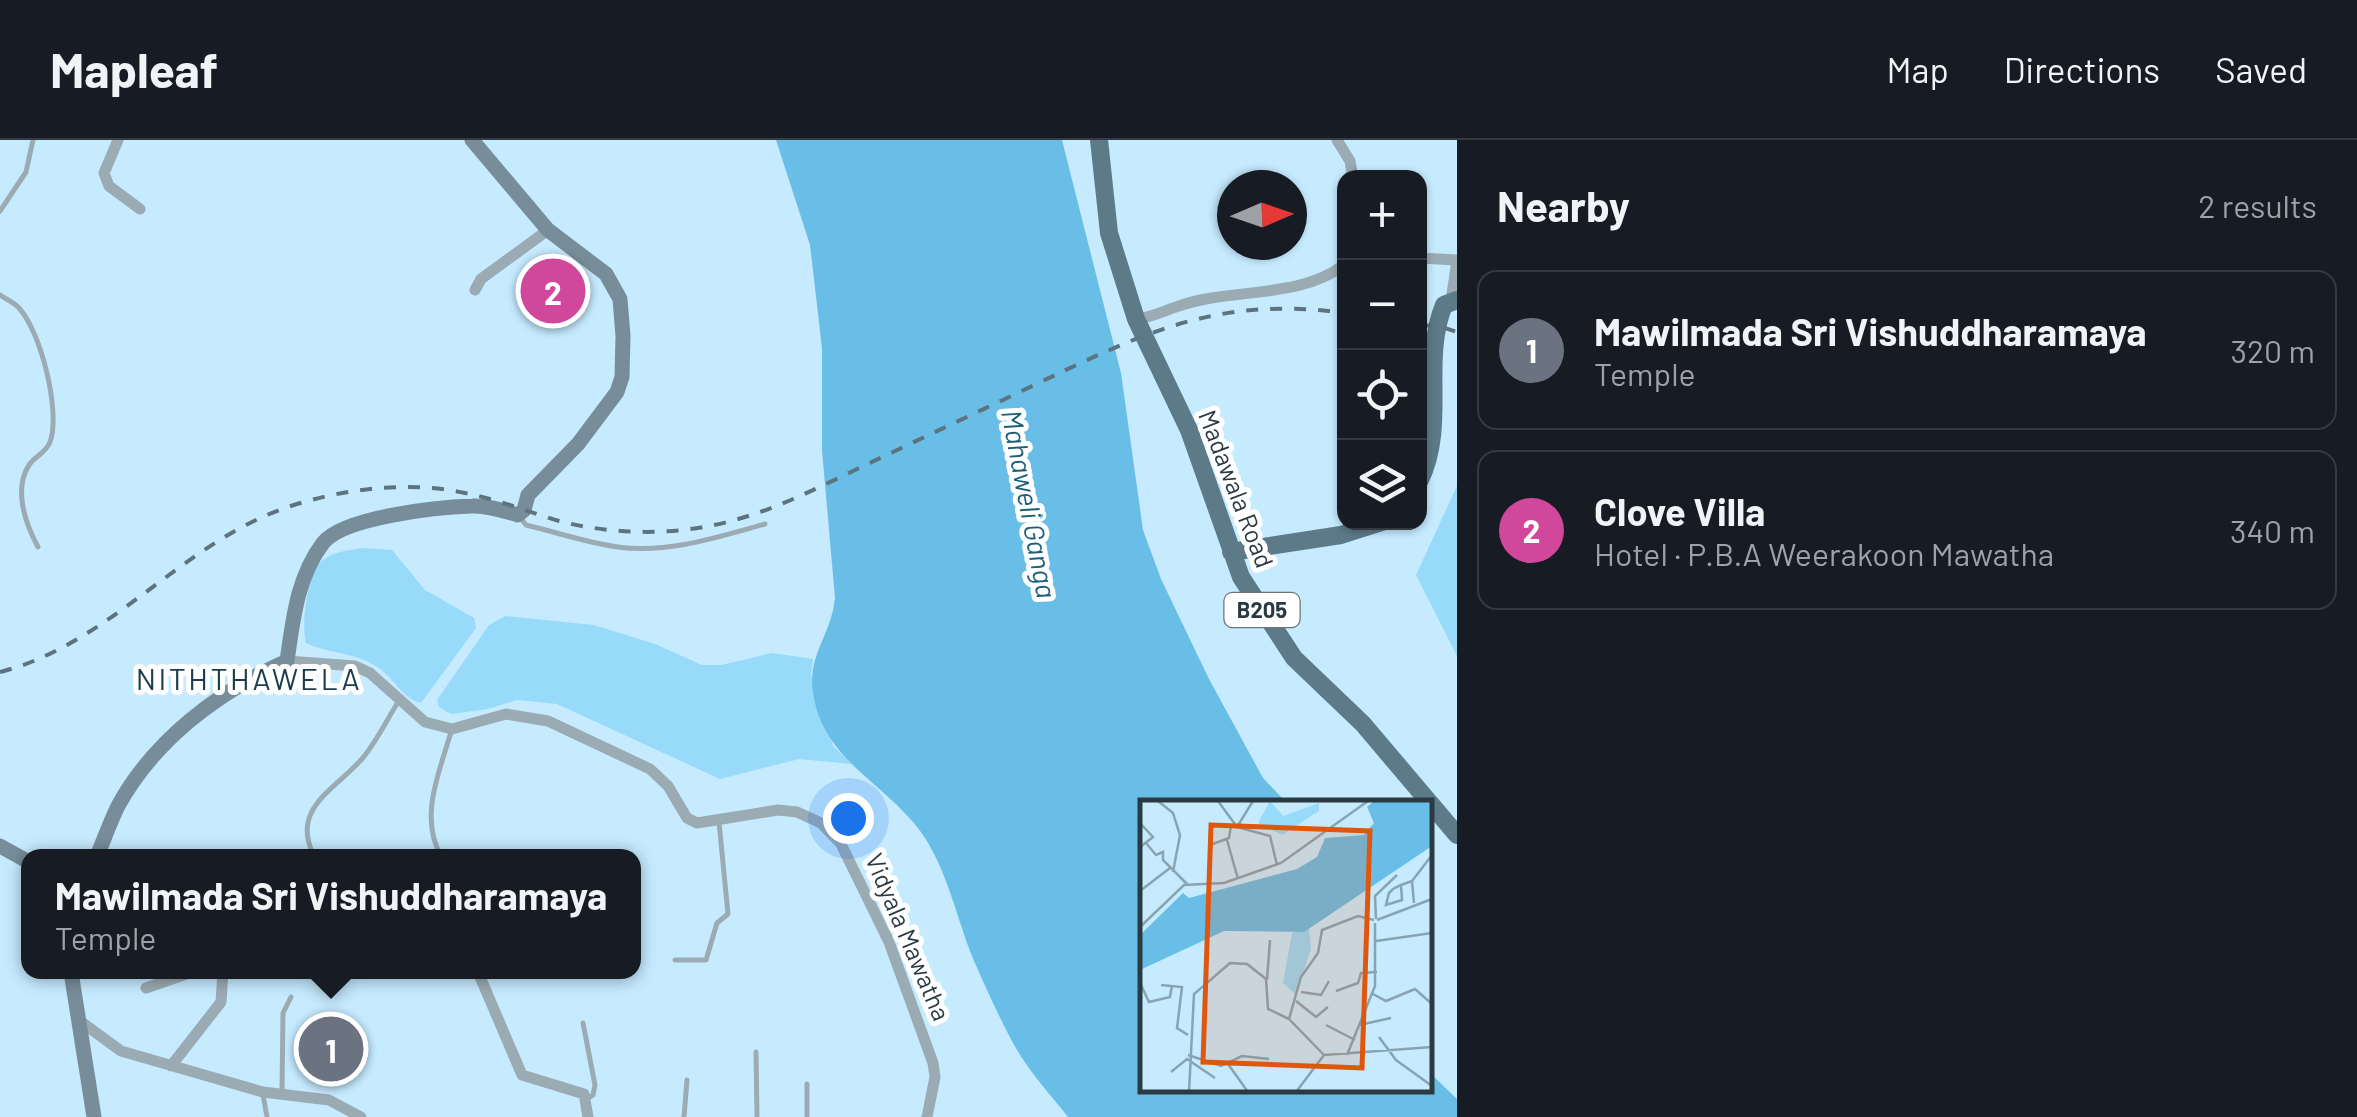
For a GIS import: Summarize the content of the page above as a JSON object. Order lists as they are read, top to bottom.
{
  "streets": {
    "main road": ["Madawala Road", "B205"],
    "street": ["Vidyala Mawatha"]
  },
  "districts": ["NITHTHAWELA"],
  "water": ["Mahaweli Ganga"],
  "north": "right",
  "page": {
    "header": "Mapleaf",
    "nav": ["Map", "Directions", "Saved"],
    "heading": ["Nearby", "2 results"],
    "map_buttons": ["+", "−"],
    "pins": ["2", "1"],
    "list": [
      {
        "mark": "1",
        "name": "Mawilmada Sri Vishuddharamaya",
        "note": "Temple",
        "value": "320 m"
      },
      {
        "mark": "2",
        "name": "Clove Villa",
        "note": "Hotel · P.B.A Weerakoon Mawatha",
        "value": "340 m"
      }
    ],
    "popup": ["Mawilmada Sri Vishuddharamaya", "Temple"]
  }
}
